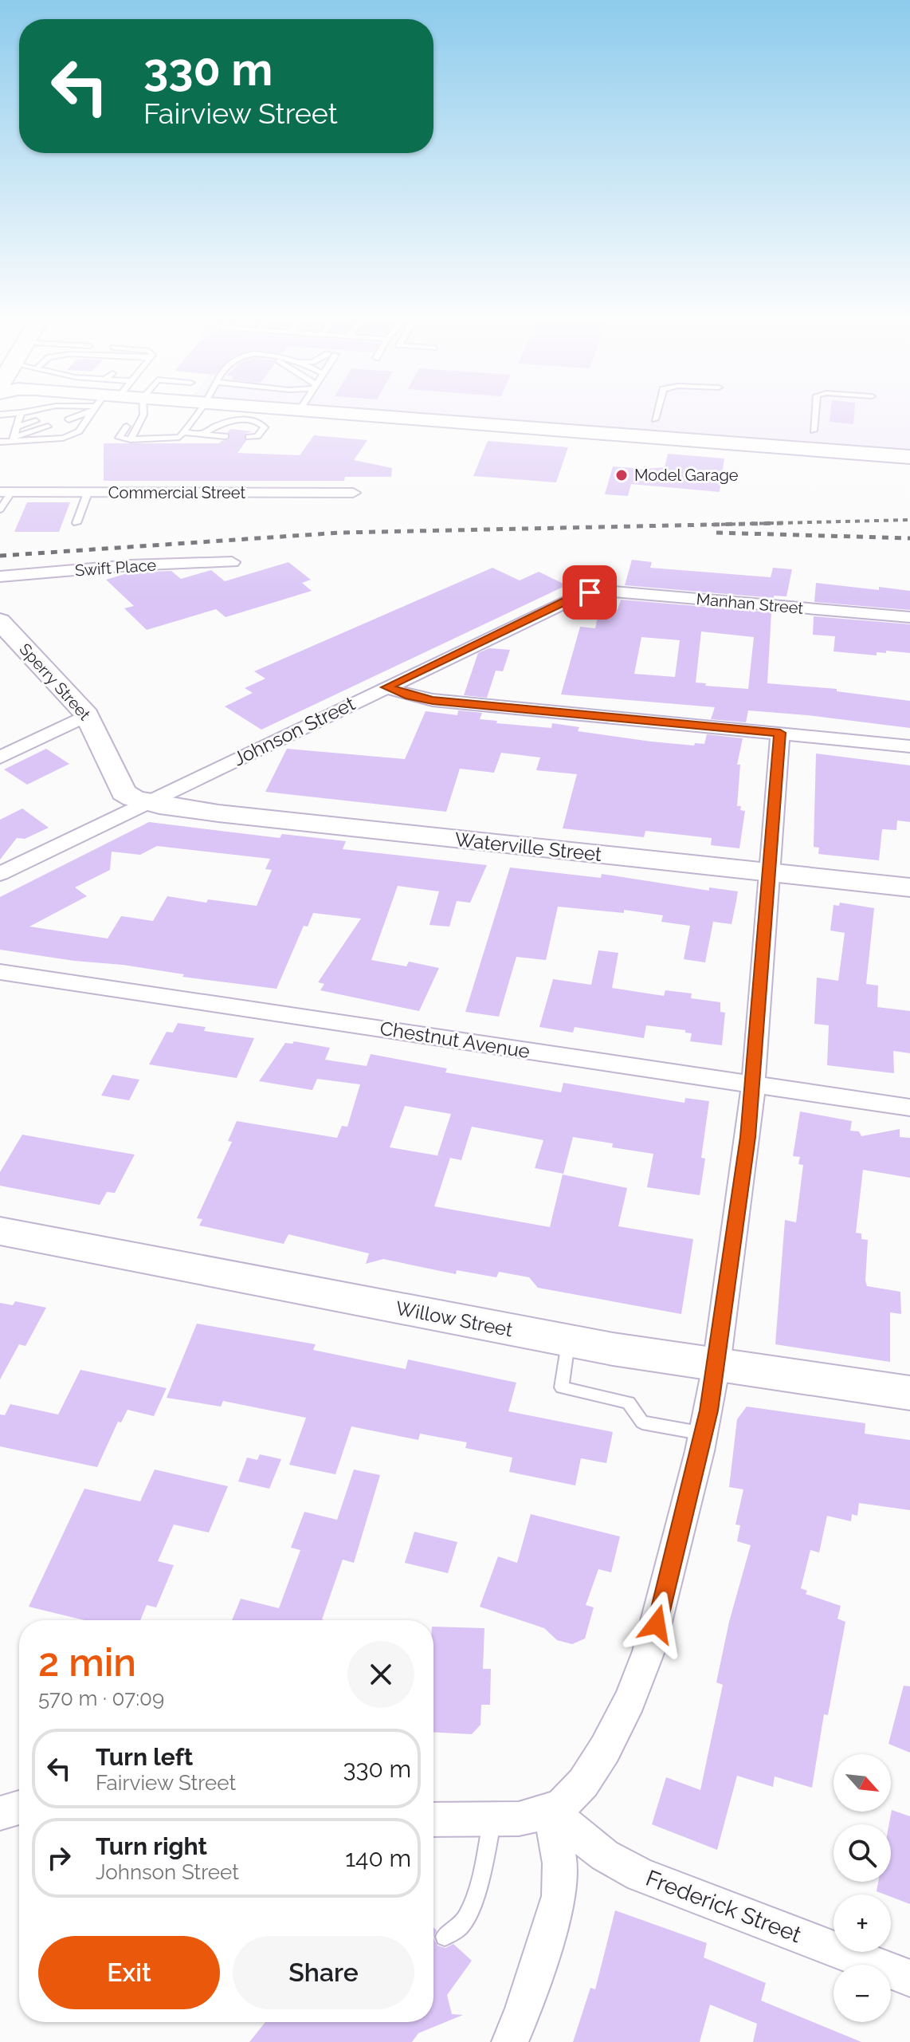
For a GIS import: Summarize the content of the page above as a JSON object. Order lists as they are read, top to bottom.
{
  "streets": {
    "street": [
      "Commercial Street",
      "Swift Place",
      "Manhan Street",
      "Sperry Street",
      "Johnson Street",
      "Waterville Street",
      "Chestnut Avenue",
      "Willow Street",
      "Frederick Street"
    ]
  },
  "crossings": [
    ["Manhan Street", "Johnson Street"],
    ["Sperry Street", "Johnson Street"],
    ["Sperry Street", "Waterville Street"],
    ["Johnson Street", "Waterville Street"]
  ],
  "places": ["Model Garage"],
  "north": "bottom right",
  "page": {
    "turn": ["330 m", "Fairview Street"],
    "heading": ["2 min", "570 m · 07:09"],
    "list": [
      {
        "name": "Turn left",
        "note": "Fairview Street",
        "value": "330 m"
      },
      {
        "name": "Turn right",
        "note": "Johnson Street",
        "value": "140 m"
      }
    ],
    "map_buttons": ["+", "−"],
    "buttons": ["Exit", "Share"]
  }
}
